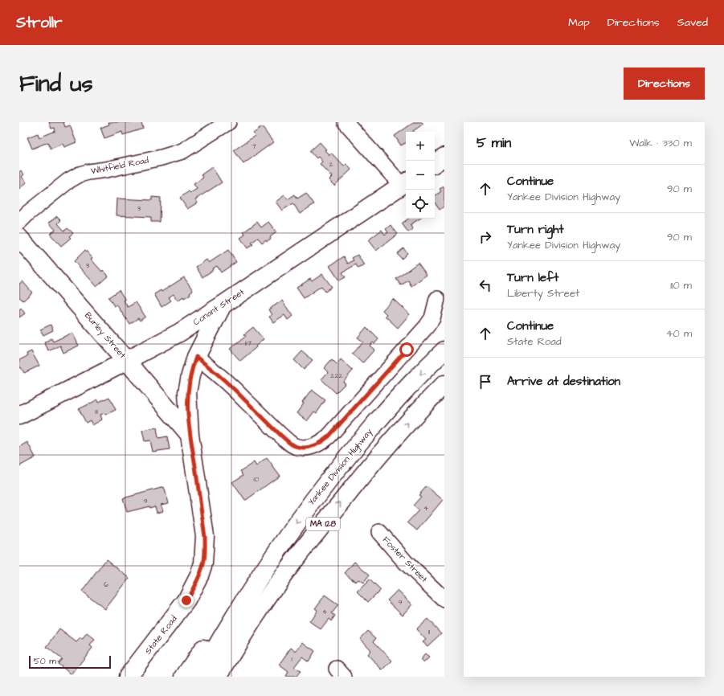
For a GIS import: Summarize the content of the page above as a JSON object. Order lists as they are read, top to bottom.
{
  "streets": {
    "main road": [
      "Conant Street",
      "Burley Street",
      "Yankee Division Highway",
      "MA 128",
      "State Road"
    ],
    "street": ["Whitfield Road", "Foster Street"]
  },
  "crossings": [
    ["Conant Street", "Burley Street"],
    ["Conant Street", "State Road"],
    ["Burley Street", "State Road"]
  ],
  "house_numbers": [
    "7",
    "2",
    "3",
    "3",
    "117",
    "222",
    "111",
    "10",
    "9",
    "4",
    "6",
    "9",
    "4",
    "11",
    "1"
  ],
  "scale_bar": "50 m",
  "page": {
    "header": "Strollr",
    "nav": ["Map", "Directions", "Saved"],
    "buttons": "Directions",
    "title": "Find us",
    "heading": ["5 min", "Walk · 330 m"],
    "map_buttons": ["+", "−"],
    "list": [
      ["Continue", "Yankee Division Highway", "90 m"],
      ["Turn right", "Yankee Division Highway", "90 m"],
      ["Turn left", "Liberty Street", "110 m"],
      ["Continue", "State Road", "40 m"],
      "Arrive at destination"
    ],
    "scale": "50 m"
  }
}
